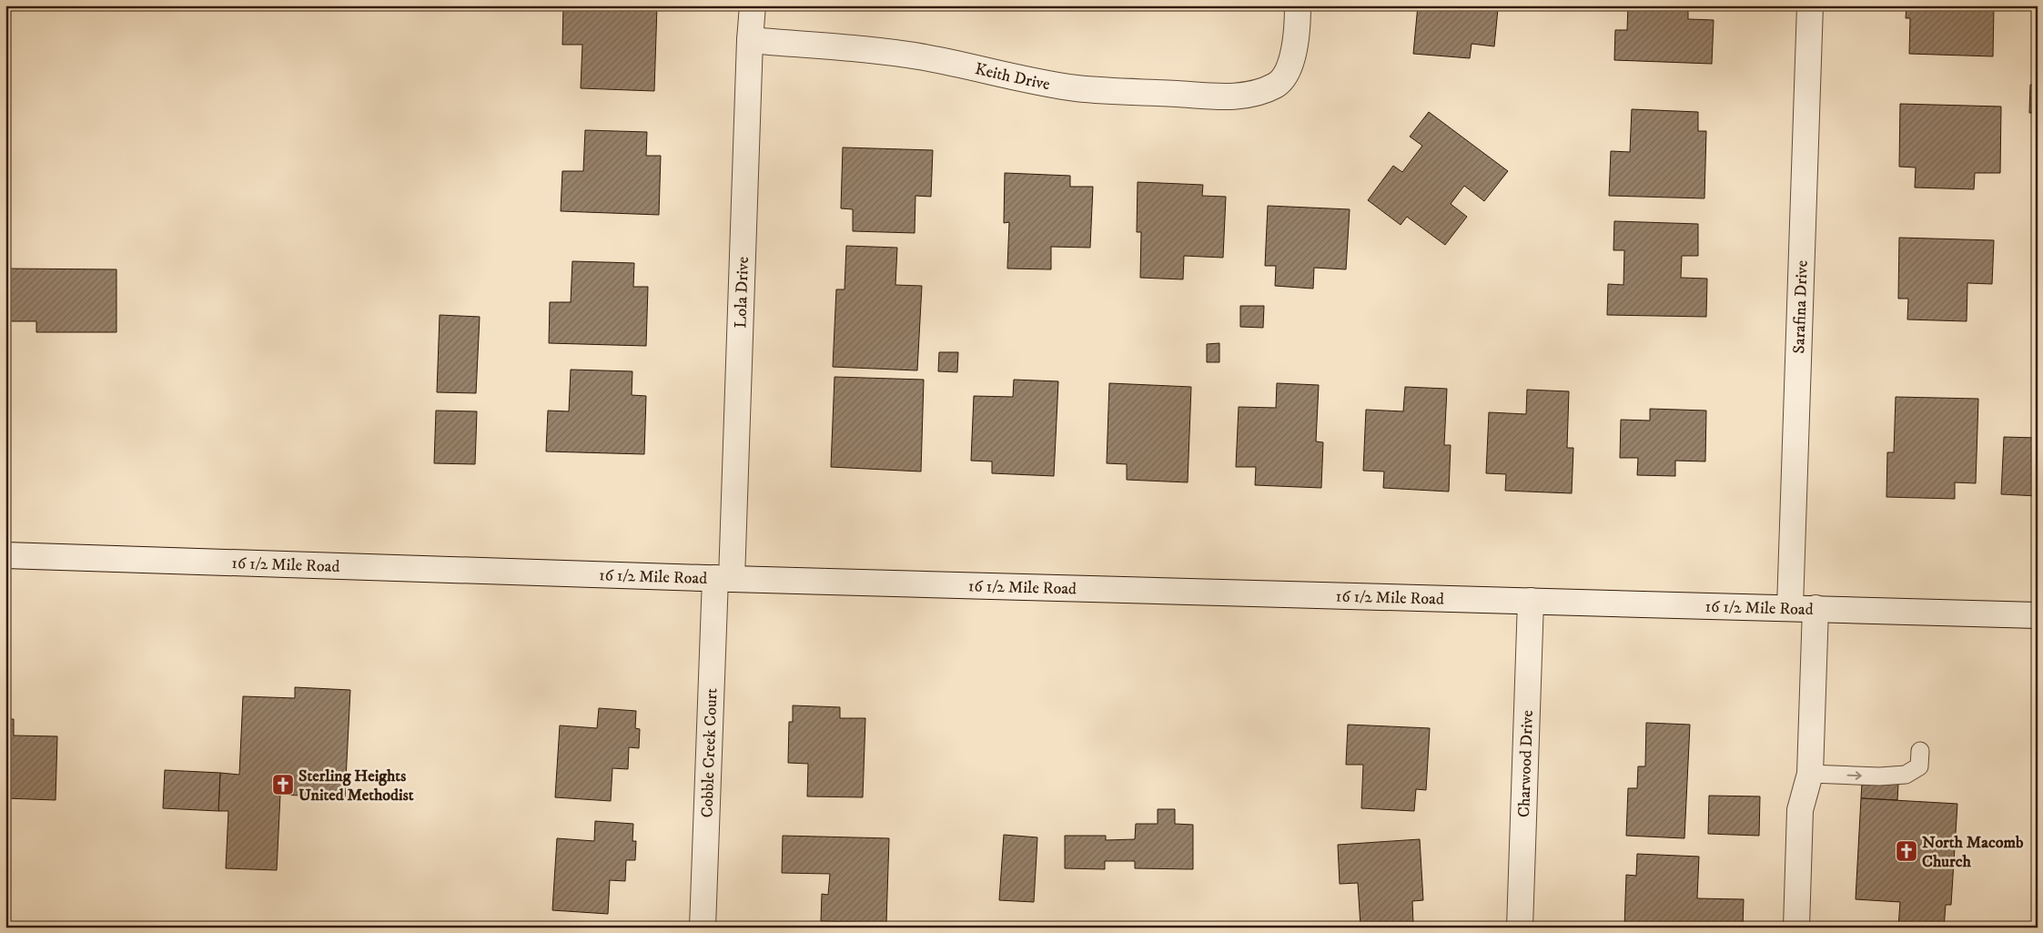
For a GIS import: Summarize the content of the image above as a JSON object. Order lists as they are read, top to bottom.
{
  "streets": {
    "street": [
      "Keith Drive",
      "Lola Drive",
      "Sarafina Drive",
      "16 1/2 Mile Road",
      "Cobble Creek Court",
      "Charwood Drive"
    ]
  },
  "crossings": [
    ["Keith Drive", "Lola Drive"],
    ["Lola Drive", "16 1/2 Mile Road"],
    ["Lola Drive", "Cobble Creek Court"],
    ["Sarafina Drive", "16 1/2 Mile Road"],
    ["16 1/2 Mile Road", "Cobble Creek Court"],
    ["16 1/2 Mile Road", "Charwood Drive"]
  ],
  "places": {
    "church": ["Sterling Heights United Methodist", "North Macomb Church"]
  }
}
